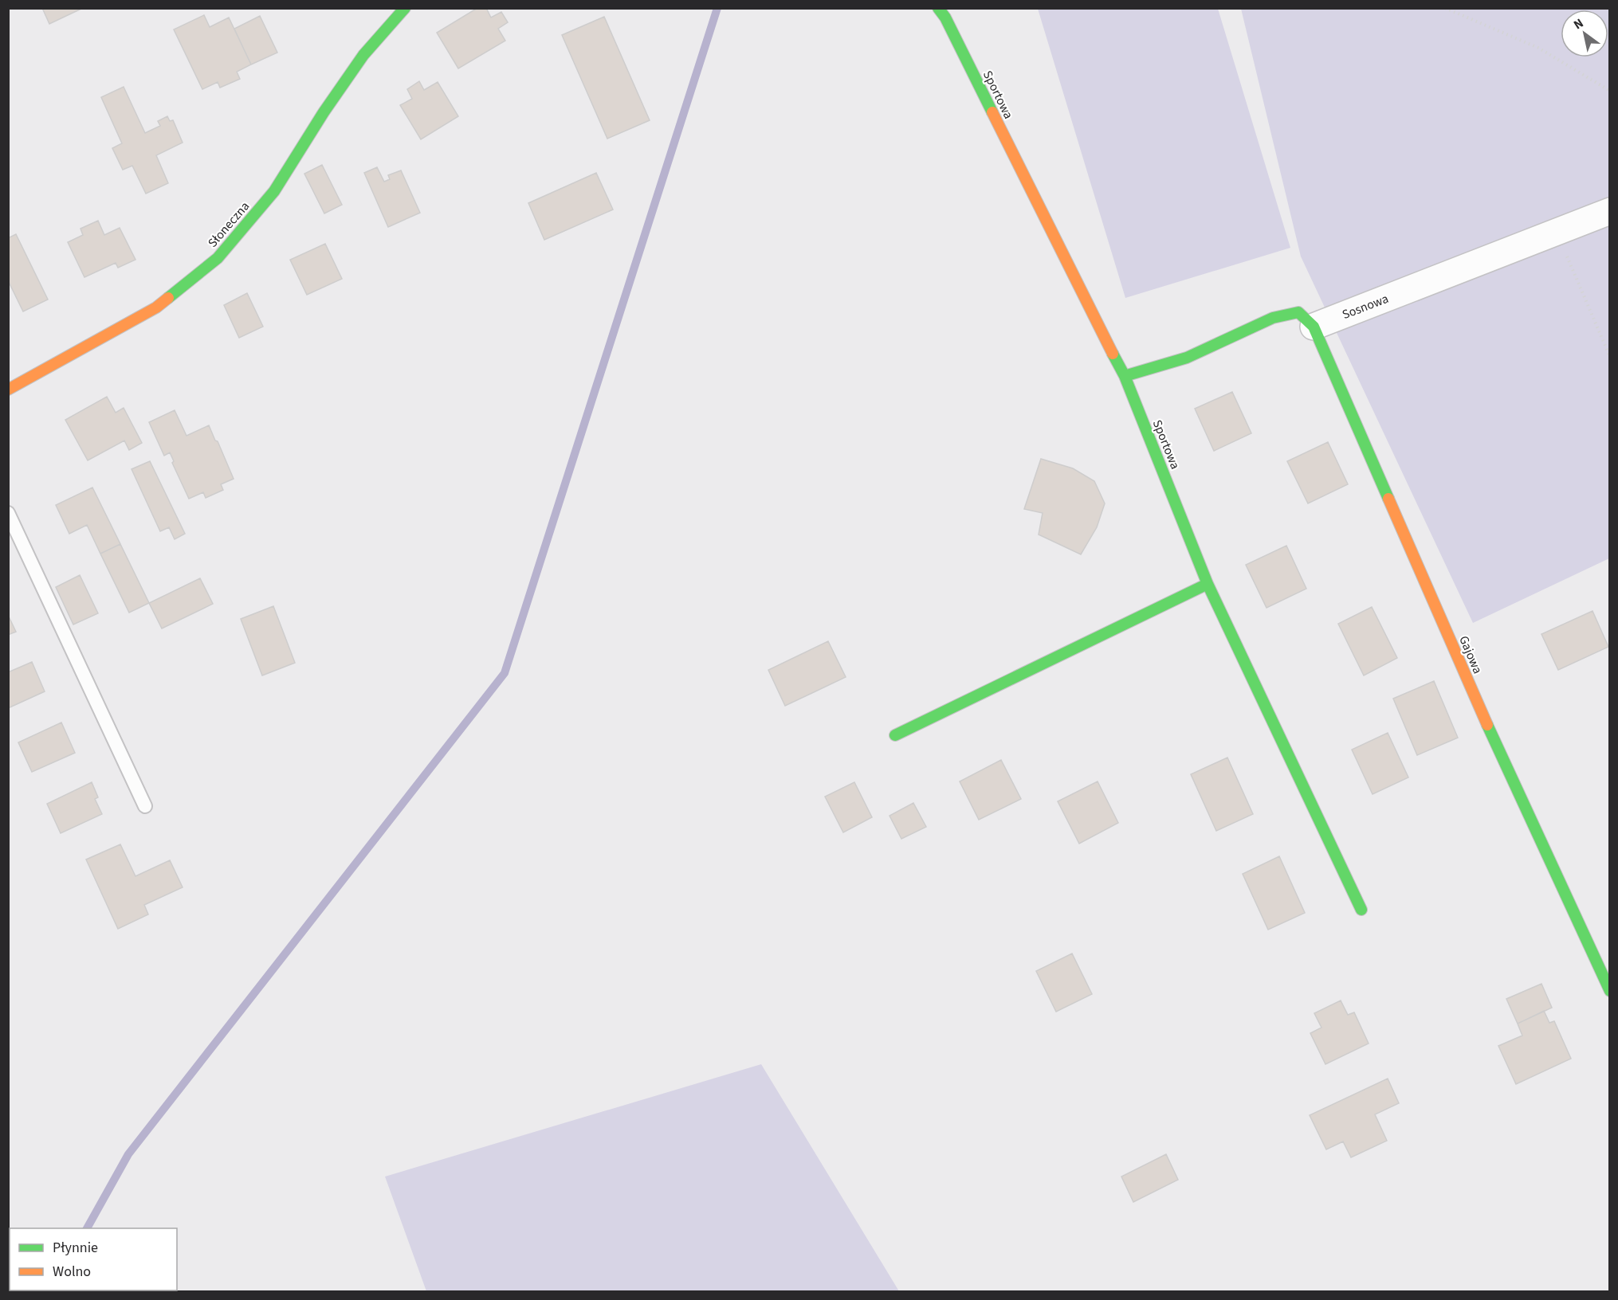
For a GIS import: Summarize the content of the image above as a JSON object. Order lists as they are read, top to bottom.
{
  "streets": {
    "street": [
      "Sportowa",
      "Słoneczna",
      "Sosnowa",
      "Gajowa"
    ]
  },
  "crossings": [
    ["Sosnowa", "Gajowa"]
  ],
  "legend": ["Płynnie", "Wolno"],
  "north": "top left"
}
